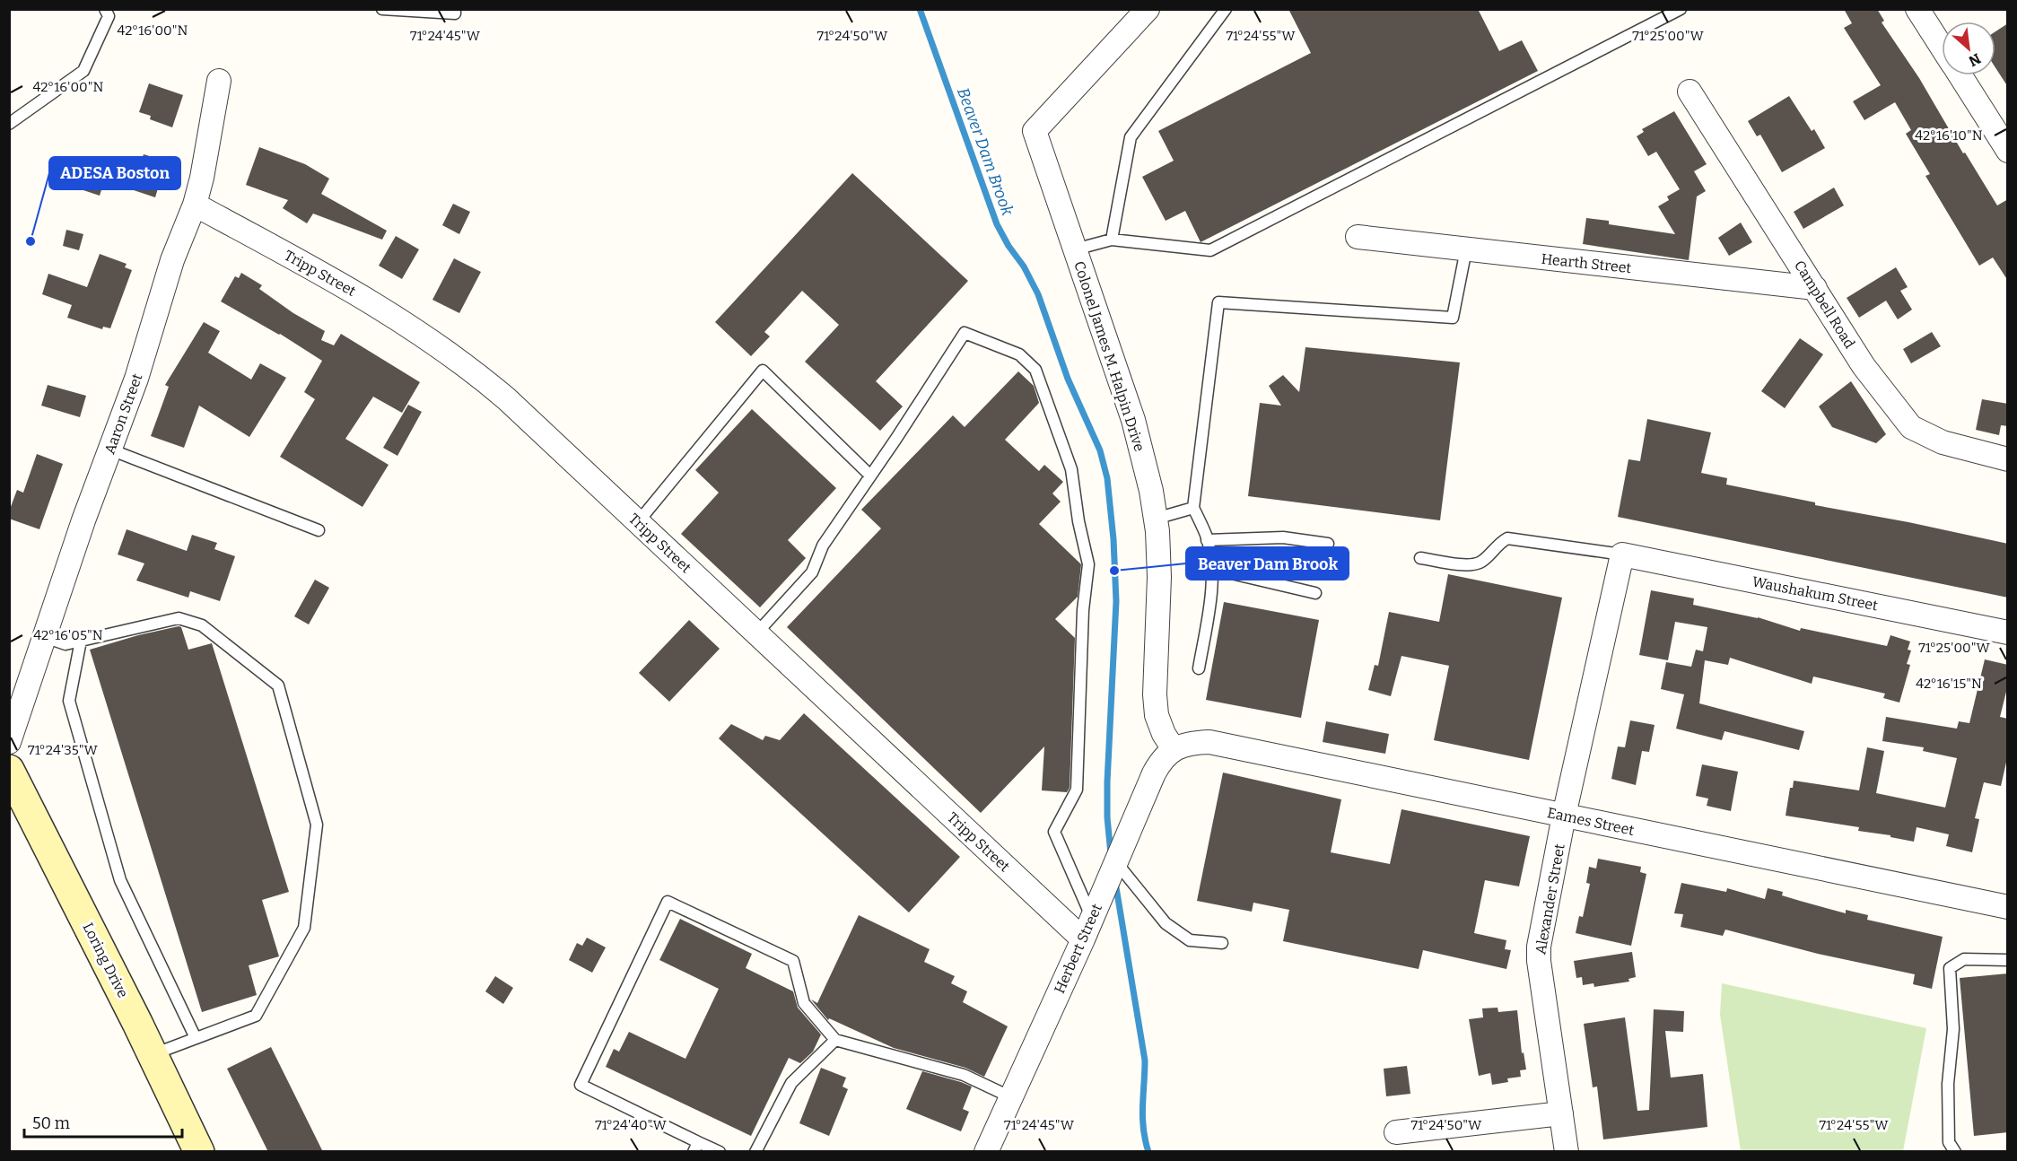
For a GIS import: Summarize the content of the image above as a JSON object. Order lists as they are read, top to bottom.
{
  "streets": {
    "street": [
      "Hearth Street",
      "Tripp Street",
      "Campbell Road",
      "Colonel James M. Halpin Drive",
      "Aaron Street",
      "Waushakum Street",
      "Eames Street",
      "Alexander Street",
      "Herbert Street",
      "Loring Drive"
    ]
  },
  "crossings": [
    ["Hearth Street", "Campbell Road"],
    ["Tripp Street", "Aaron Street"],
    ["Tripp Street", "Herbert Street"],
    ["Colonel James M. Halpin Drive", "Eames Street"],
    ["Colonel James M. Halpin Drive", "Herbert Street"],
    ["Waushakum Street", "Alexander Street"],
    ["Eames Street", "Alexander Street"],
    ["Eames Street", "Herbert Street"]
  ],
  "water": ["Beaver Dam Brook"],
  "places": ["ADESA Boston", "Beaver Dam Brook"],
  "scale_bar": "50 m",
  "north": "bottom right",
  "coordinates": [
    "42°16'00\"N",
    "71°24'45\"W",
    "71°24'50\"W",
    "71°24'55\"W",
    "71°25'00\"W",
    "42°16'10\"N",
    "42°16'05\"N",
    "42°16'15\"N",
    "71°24'35\"W",
    "71°24'40\"W"
  ]
}
